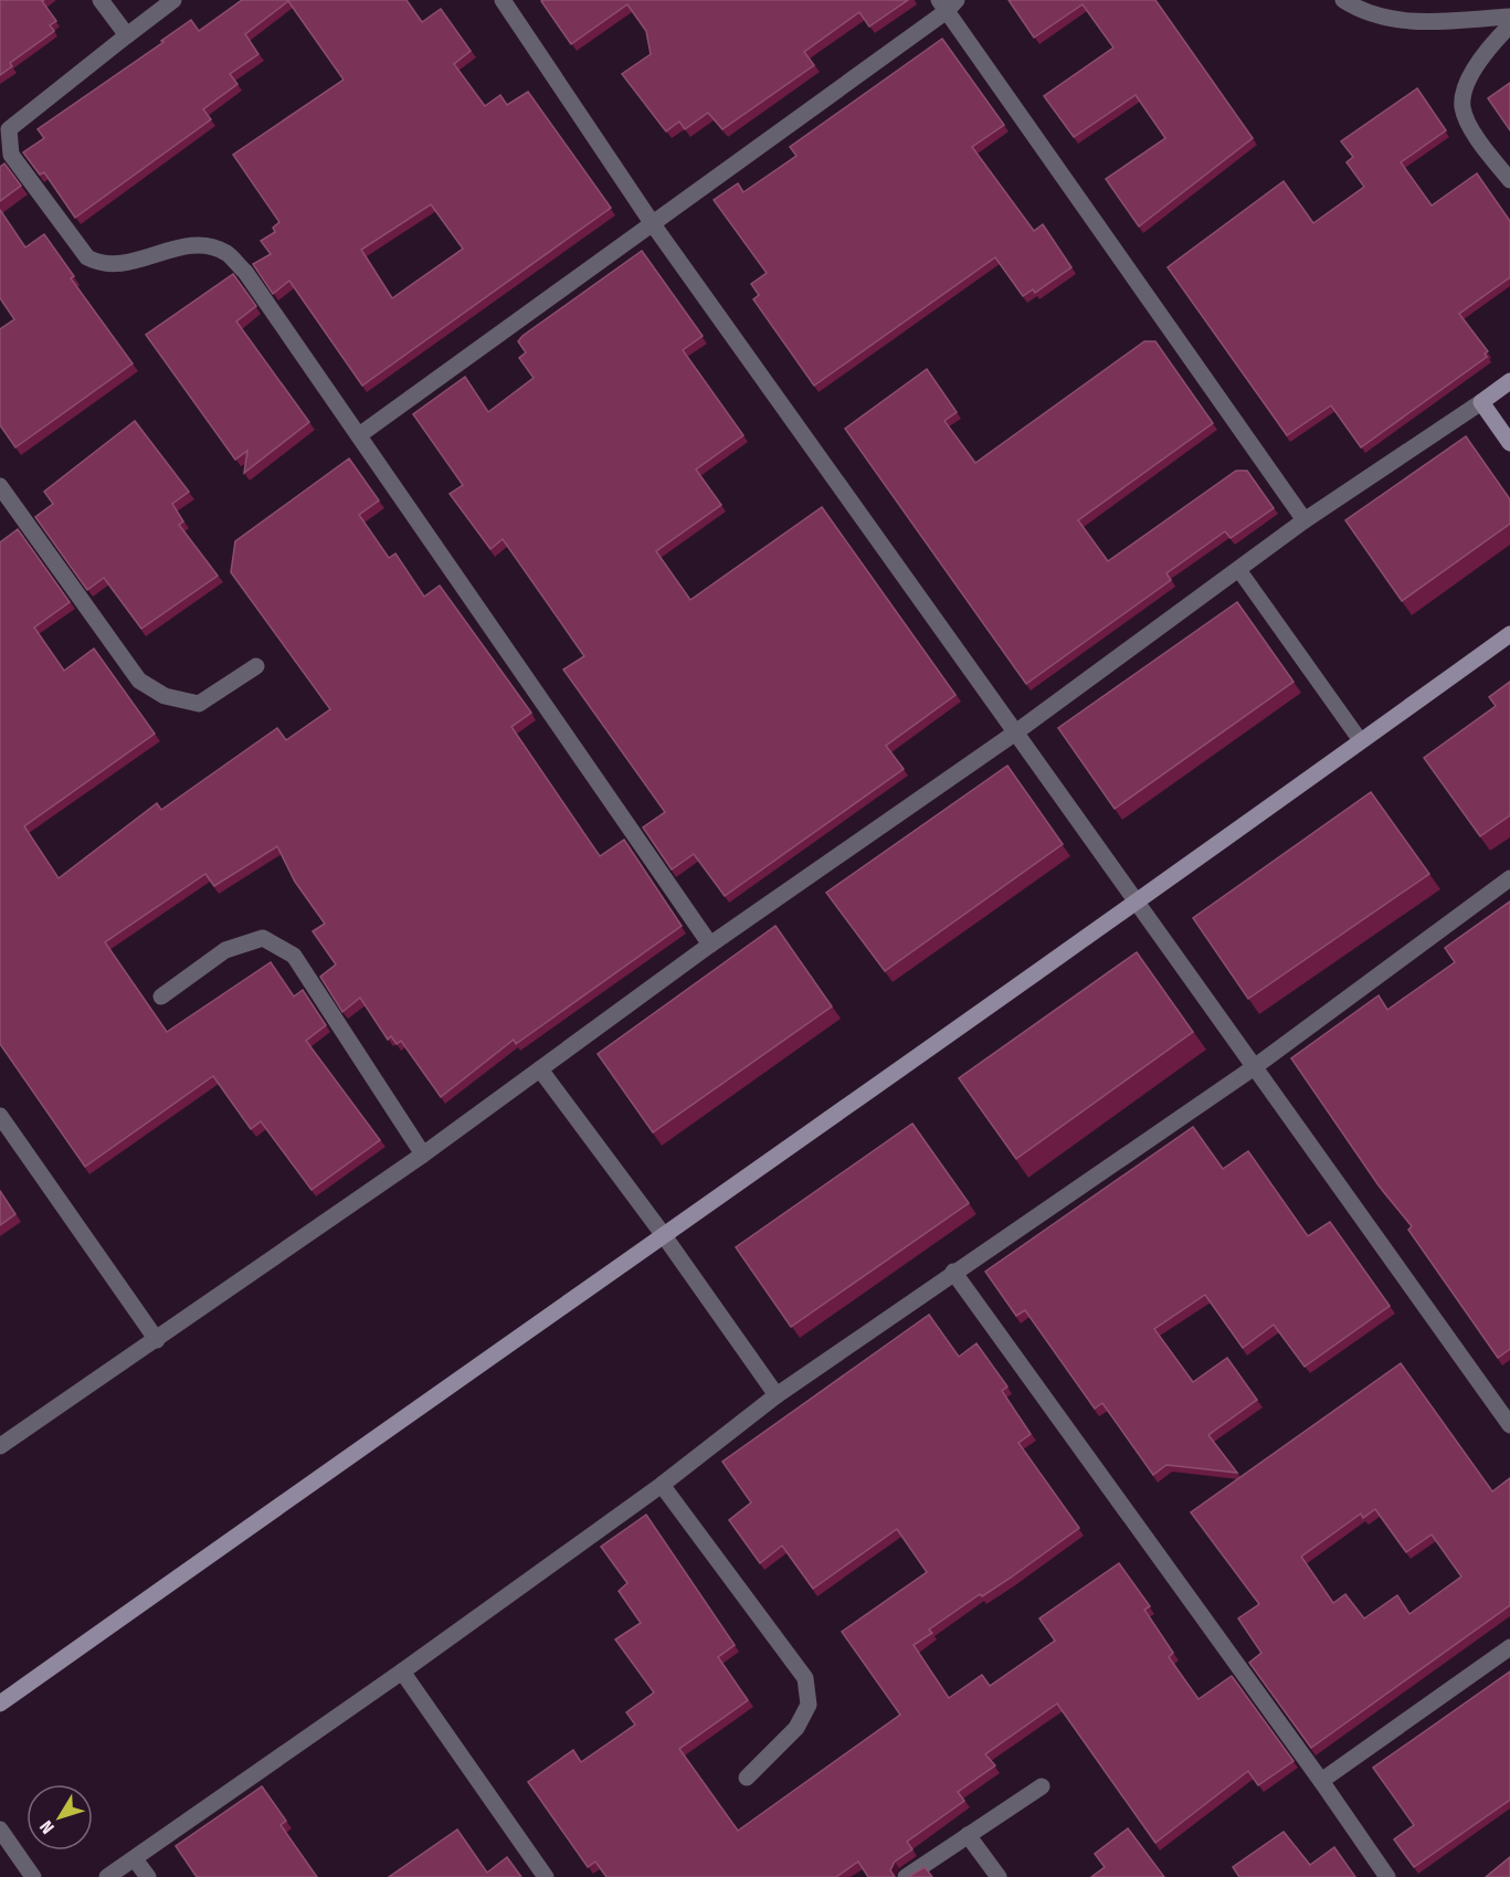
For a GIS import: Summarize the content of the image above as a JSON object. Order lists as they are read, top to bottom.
{
  "north": "bottom left"
}
